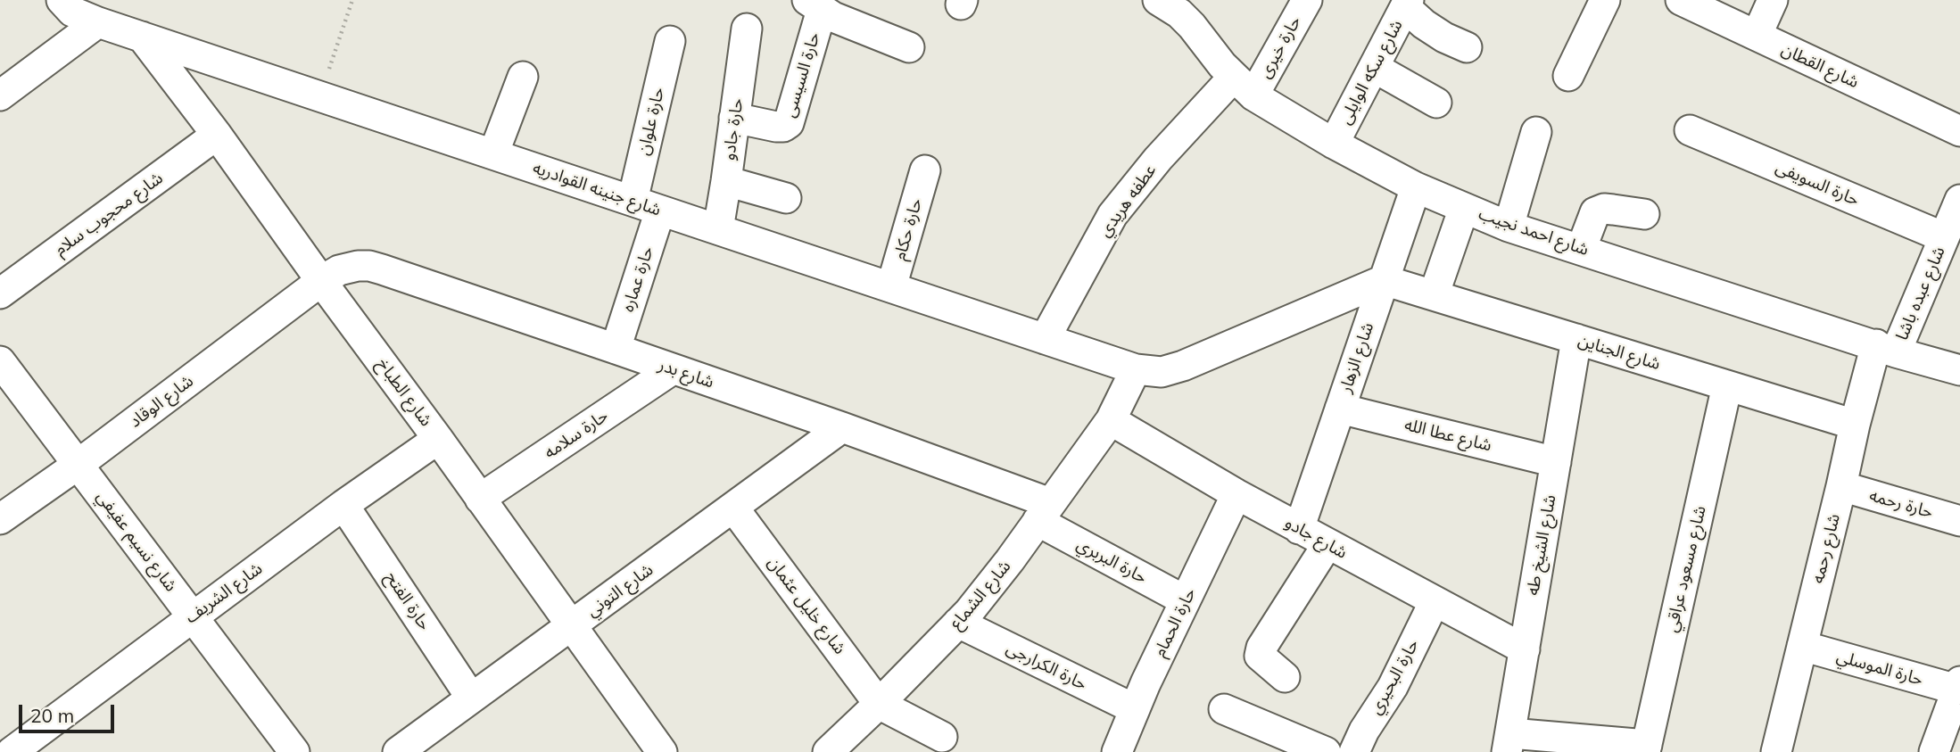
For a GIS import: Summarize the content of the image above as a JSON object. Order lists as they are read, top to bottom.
{
  "streets": {
    "street": [
      "حارة خيرى",
      "شارع القطان",
      "شارع سكه الوايلى",
      "حارة السيسى",
      "حارة علوان",
      "حارة جادو",
      "حارة السويفى",
      "شارع جنينه القوادريه",
      "عطفه هريدي",
      "شارع محجوب سلام",
      "حارة حكام",
      "شارع احمد نجيب",
      "حارة عماره",
      "شارع عبده باشا",
      "شارع الجناين",
      "شارع الزهار",
      "شارع بدر",
      "شارع الطباخ",
      "شارع الوقاد",
      "حارة سلامه",
      "شارع عطا الله",
      "حارة رحمه",
      "شارع جادو",
      "شارع نسيم عفيفي",
      "شارع الشيخ طه",
      "شارع رحمه",
      "حارة البربري",
      "شارع مسعود عراقي",
      "شارع التوني",
      "شارع الشريف",
      "شارع الشماع",
      "حارة الفتح",
      "شارع خليل عثمان",
      "حارة الحمام",
      "حارة الكرارجى",
      "حارة الموسلي",
      "حارة البحيري"
    ]
  },
  "crossings": [
    ["حارة خيرى", "عطفه هريدي"],
    ["حارة خيرى", "شارع احمد نجيب"],
    ["شارع سكه الوايلى", "شارع احمد نجيب"],
    ["حارة السيسى", "حارة جادو"],
    ["حارة علوان", "شارع جنينه القوادريه"],
    ["حارة جادو", "شارع جنينه القوادريه"],
    ["حارة السويفى", "شارع عبده باشا"],
    ["شارع جنينه القوادريه", "عطفه هريدي"],
    ["شارع جنينه القوادريه", "حارة حكام"],
    ["شارع جنينه القوادريه", "حارة عماره"],
    ["شارع جنينه القوادريه", "شارع الطباخ"],
    ["شارع جنينه القوادريه", "شارع الشماع"],
    ["عطفه هريدي", "شارع احمد نجيب"],
    ["شارع محجوب سلام", "شارع الطباخ"],
    ["شارع احمد نجيب", "شارع عبده باشا"],
    ["شارع احمد نجيب", "شارع الزهار"],
    ["شارع احمد نجيب", "شارع رحمه"],
    ["حارة عماره", "شارع بدر"],
    ["شارع عبده باشا", "شارع رحمه"],
    ["شارع الجناين", "شارع الزهار"],
    ["شارع الجناين", "شارع الشيخ طه"],
    ["شارع الجناين", "شارع رحمه"],
    ["شارع الجناين", "شارع مسعود عراقي"],
    ["شارع الزهار", "شارع عطا الله"],
    ["شارع الزهار", "شارع جادو"],
    ["شارع بدر", "شارع الطباخ"],
    ["شارع بدر", "شارع الوقاد"],
    ["شارع بدر", "حارة سلامه"],
    ["شارع بدر", "حارة البربري"],
    ["شارع بدر", "شارع التوني"],
    ["شارع بدر", "شارع الشماع"],
    ["شارع الطباخ", "شارع الوقاد"],
    ["شارع الطباخ", "حارة سلامه"],
    ["شارع الطباخ", "شارع التوني"],
    ["شارع الطباخ", "شارع الشريف"],
    ["شارع الوقاد", "شارع نسيم عفيفي"],
    ["شارع عطا الله", "شارع الشيخ طه"],
    ["حارة رحمه", "شارع رحمه"],
    ["شارع جادو", "شارع الشيخ طه"],
    ["شارع جادو", "شارع الشماع"],
    ["شارع جادو", "حارة الحمام"],
    ["شارع جادو", "حارة البحيري"],
    ["شارع نسيم عفيفي", "شارع الشريف"],
    ["شارع رحمه", "حارة الموسلي"],
    ["حارة البربري", "شارع الشماع"],
    ["حارة البربري", "حارة الحمام"],
    ["شارع التوني", "حارة الفتح"],
    ["شارع التوني", "شارع خليل عثمان"],
    ["شارع الشريف", "حارة الفتح"],
    ["شارع الشماع", "شارع خليل عثمان"],
    ["شارع الشماع", "حارة الكرارجى"],
    ["حارة الحمام", "حارة الكرارجى"]
  ],
  "scale_bar": "20 m"
}
